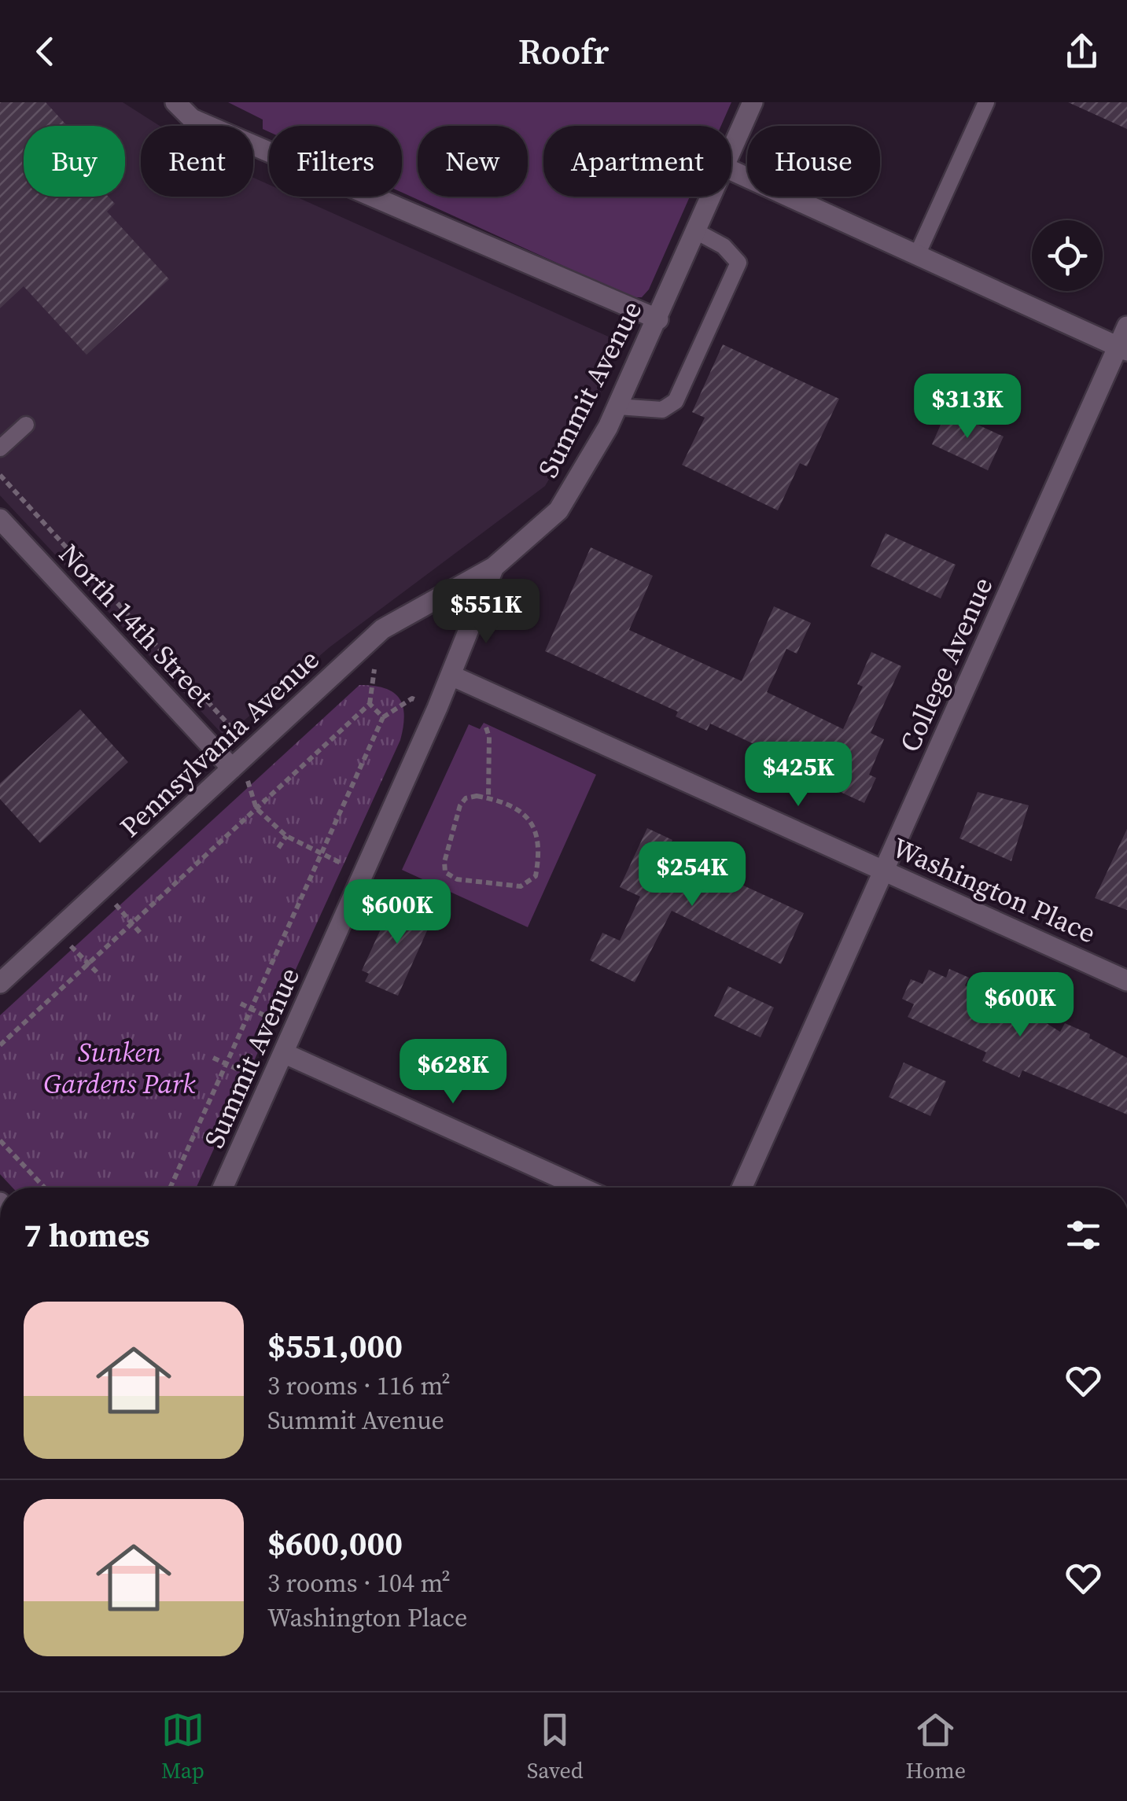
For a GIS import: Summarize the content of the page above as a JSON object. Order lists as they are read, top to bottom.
{
  "streets": {
    "street": [
      "Summit Avenue",
      "North 14th Street",
      "College Avenue",
      "Pennsylvania Avenue",
      "Washington Place"
    ]
  },
  "crossings": [
    ["Summit Avenue", "Pennsylvania Avenue"],
    ["Summit Avenue", "Washington Place"],
    ["North 14th Street", "Pennsylvania Avenue"],
    ["College Avenue", "Washington Place"]
  ],
  "parks": ["Sunken Gardens Park"],
  "page": {
    "header": "Roofr",
    "chip": [
      "Buy",
      "Rent",
      "Filters",
      "New",
      "Apartment",
      "House"
    ],
    "price": [
      "$313K",
      "$551K",
      "$425K",
      "$254K",
      "$600K",
      "$600K",
      "$628K"
    ],
    "heading": "7 homes",
    "list": [
      {
        "name": "$551,000",
        "note": "3 rooms · 116 m² · Summit Avenue"
      },
      {
        "name": "$600,000",
        "note": "3 rooms · 104 m² · Washington Place"
      }
    ],
    "tabs": ["Map", "Saved", "Home"]
  }
}
